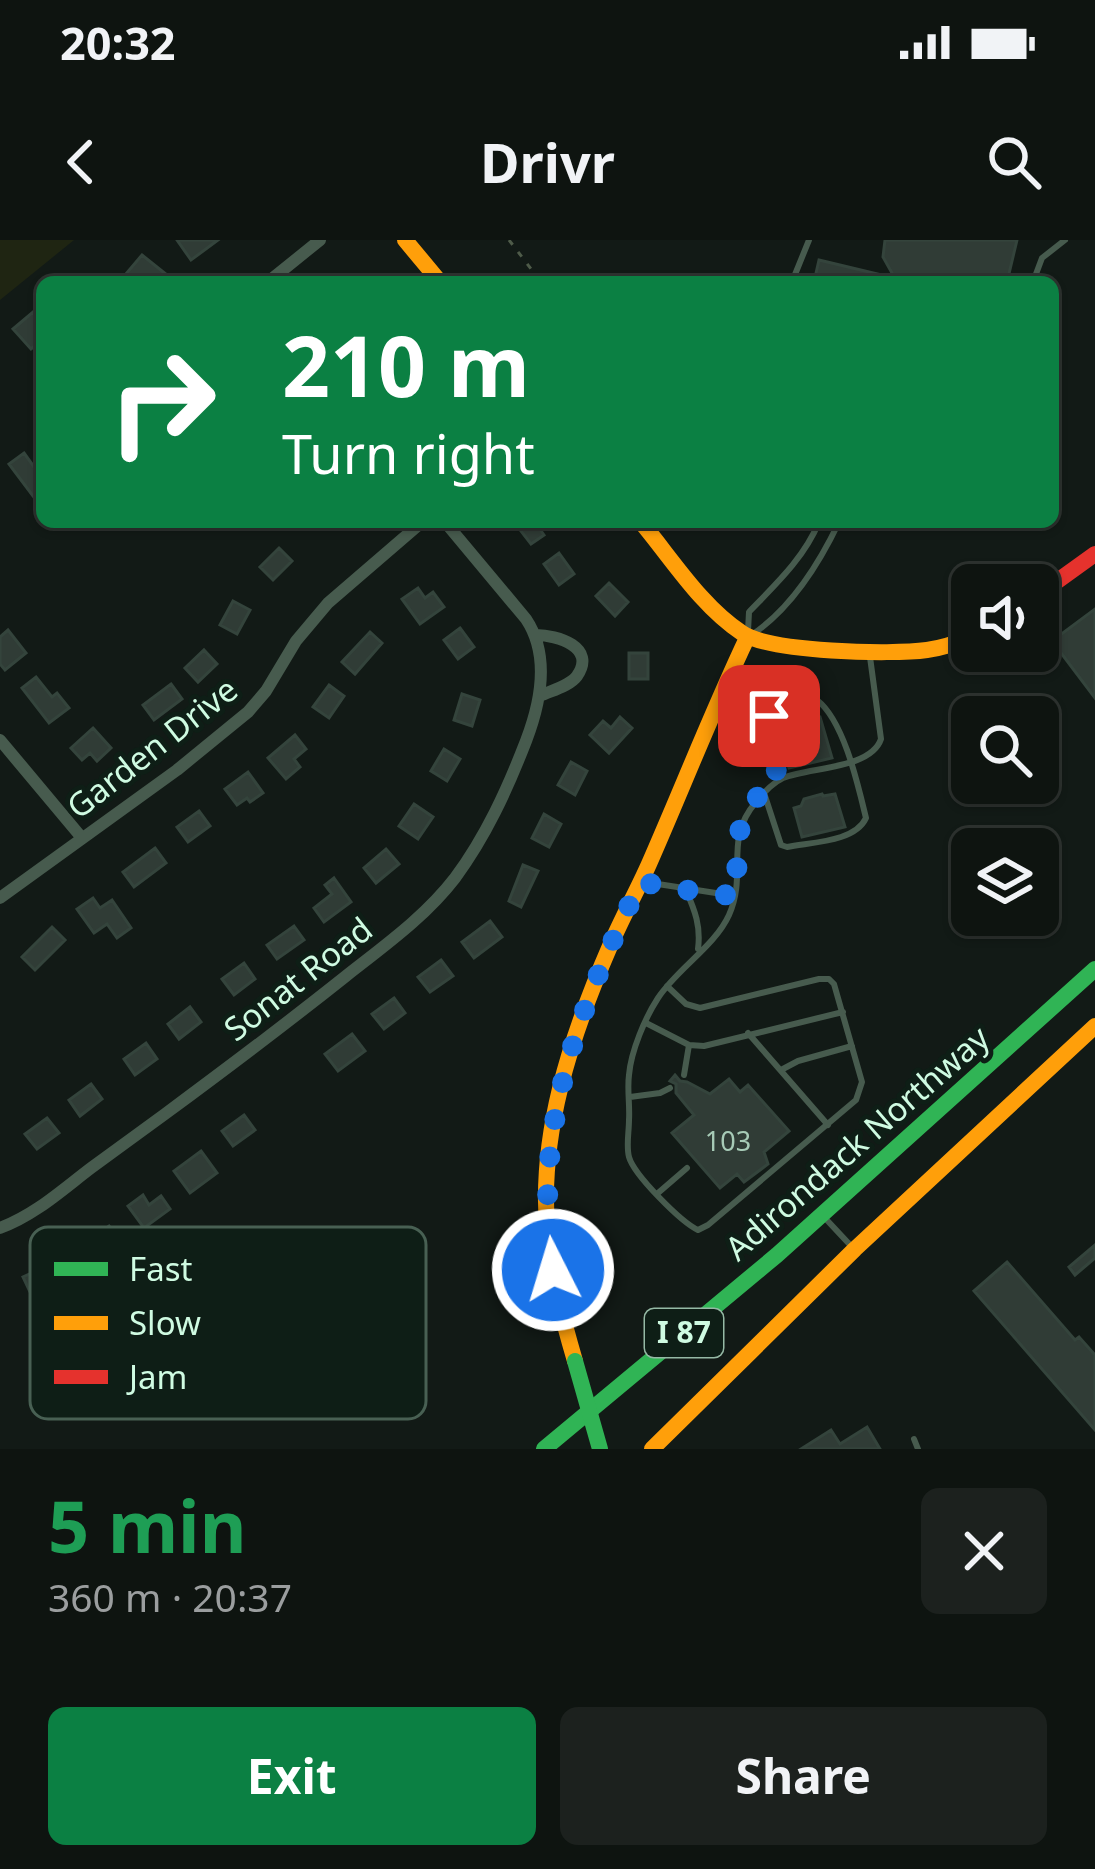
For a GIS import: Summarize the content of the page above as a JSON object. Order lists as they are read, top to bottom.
{
  "streets": {
    "main road": ["Adirondack Northway", "I 87"],
    "street": ["Garden Drive", "Sonat Road"]
  },
  "house_numbers": ["103"],
  "legend": ["Fast", "Slow", "Jam"],
  "page": {
    "status": "20:32",
    "header": "Drivr",
    "turn": ["210 m", "Turn right"],
    "heading": ["5 min", "360 m · 20:37"],
    "buttons": ["Exit", "Share"]
  }
}
